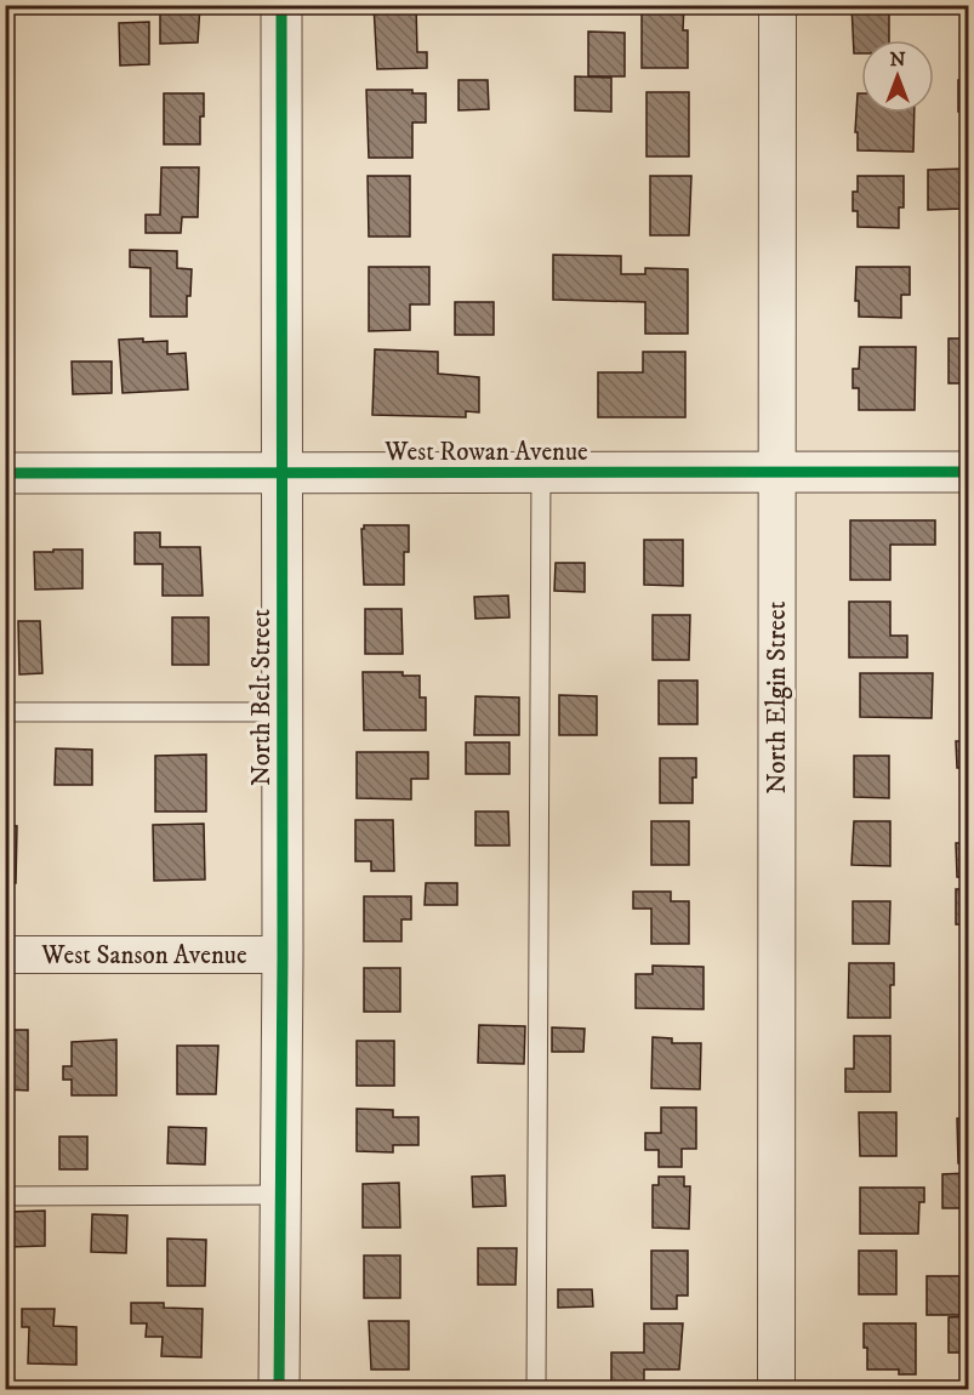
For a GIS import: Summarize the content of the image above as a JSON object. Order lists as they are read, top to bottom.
{
  "streets": {
    "street": [
      "West Rowan Avenue",
      "North Belt Street",
      "North Elgin Street",
      "West Sanson Avenue"
    ]
  },
  "crossings": [
    ["West Rowan Avenue", "North Belt Street"],
    ["West Rowan Avenue", "North Elgin Street"],
    ["North Belt Street", "West Sanson Avenue"]
  ],
  "north": "top"
}
